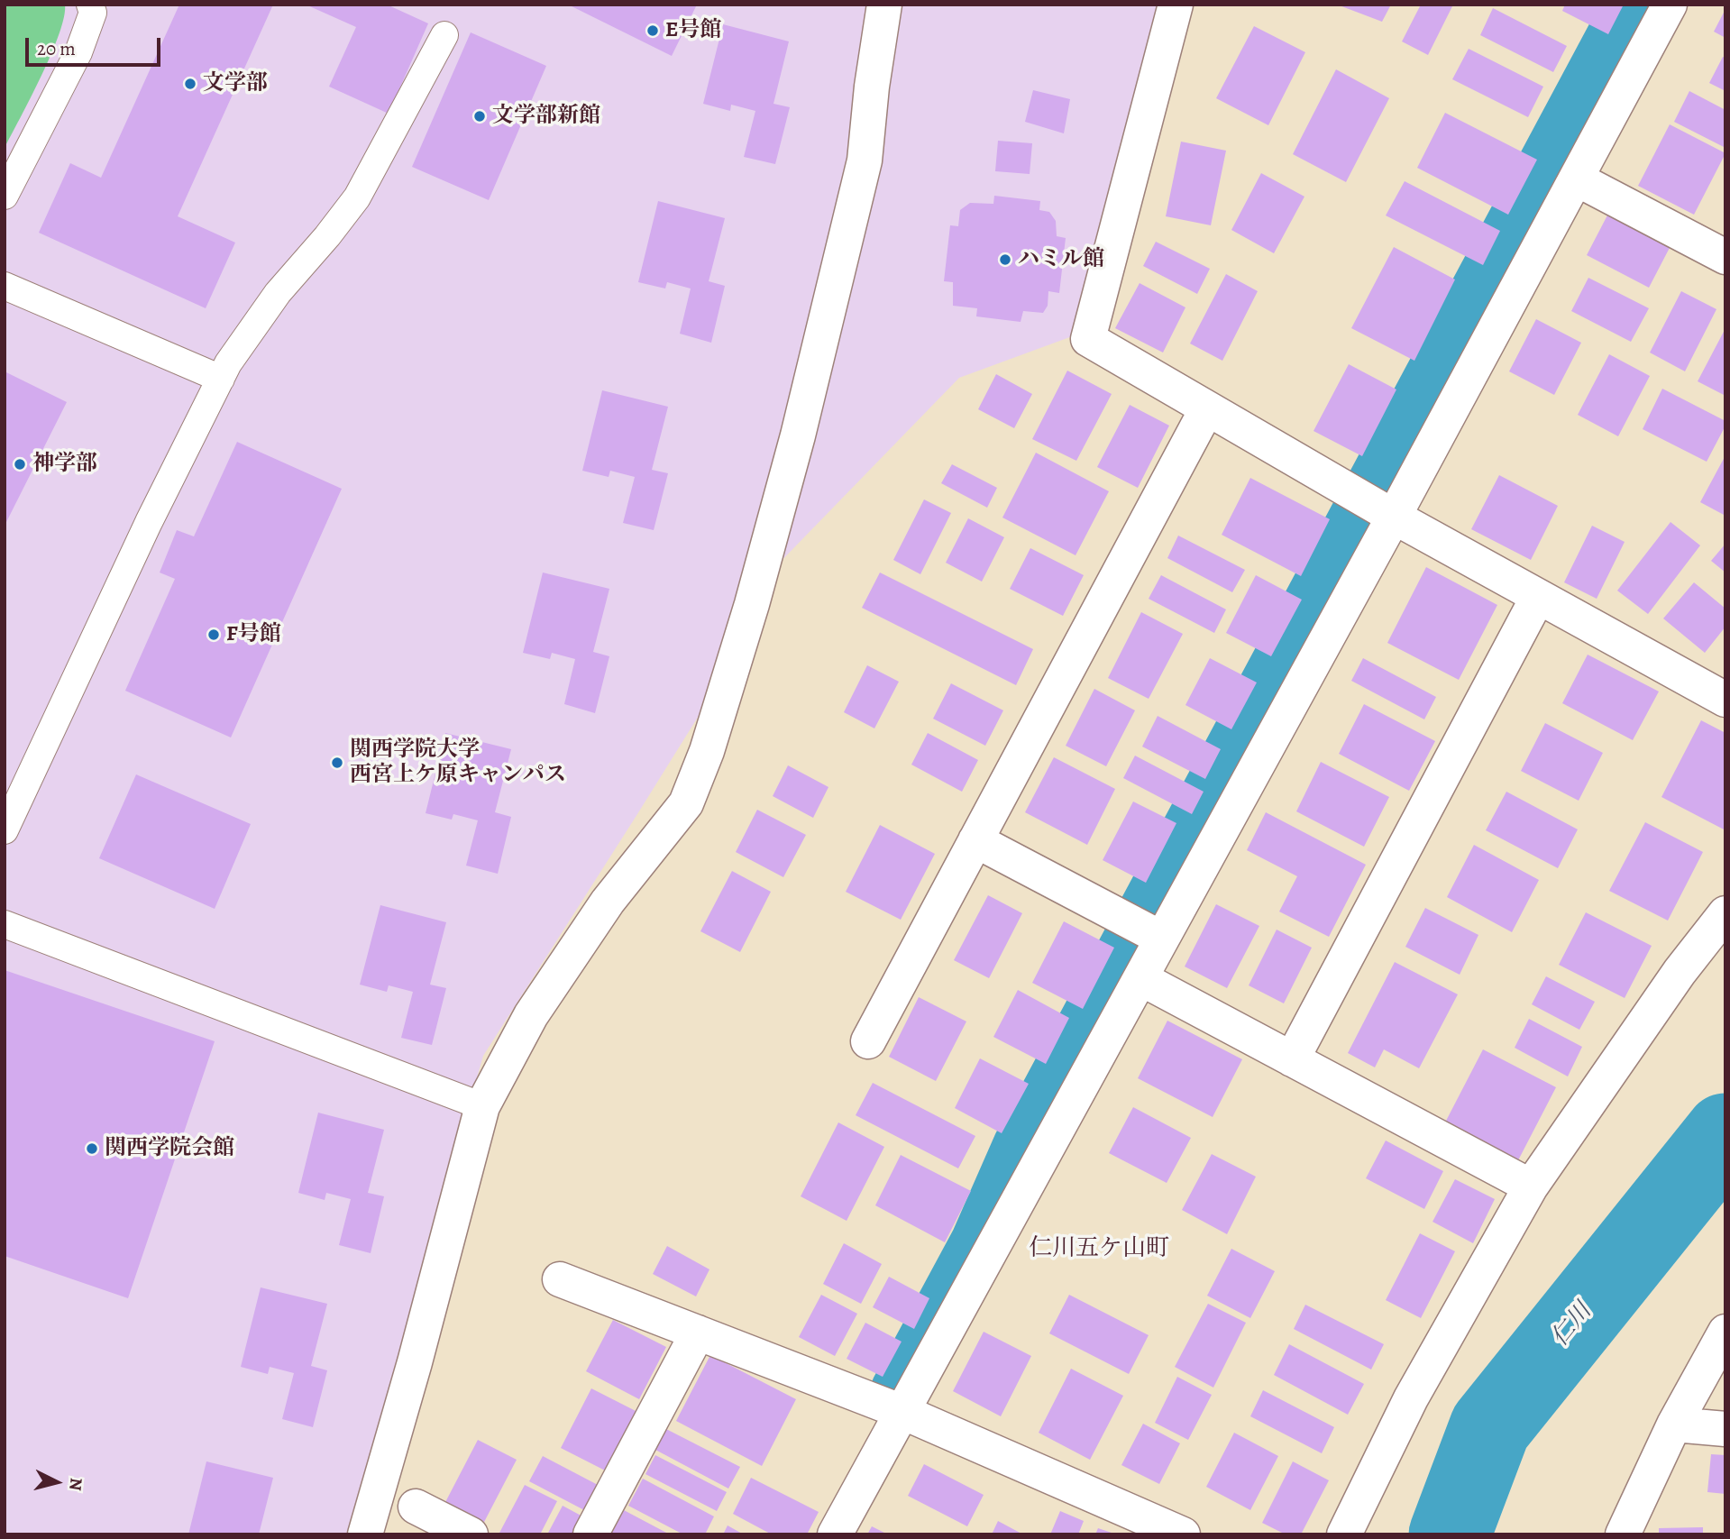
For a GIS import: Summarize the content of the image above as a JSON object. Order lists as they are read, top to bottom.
{
  "districts": ["仁川五ケ山町"],
  "water": ["仁川"],
  "places": [
    "E号館",
    "文学部",
    "文学部新館",
    "ハミル館",
    "神学部",
    "F号館",
    "関西学院大学 西宮上ケ原キャンパス",
    "関西学院会館"
  ],
  "scale_bar": "20 m",
  "north": "right"
}
